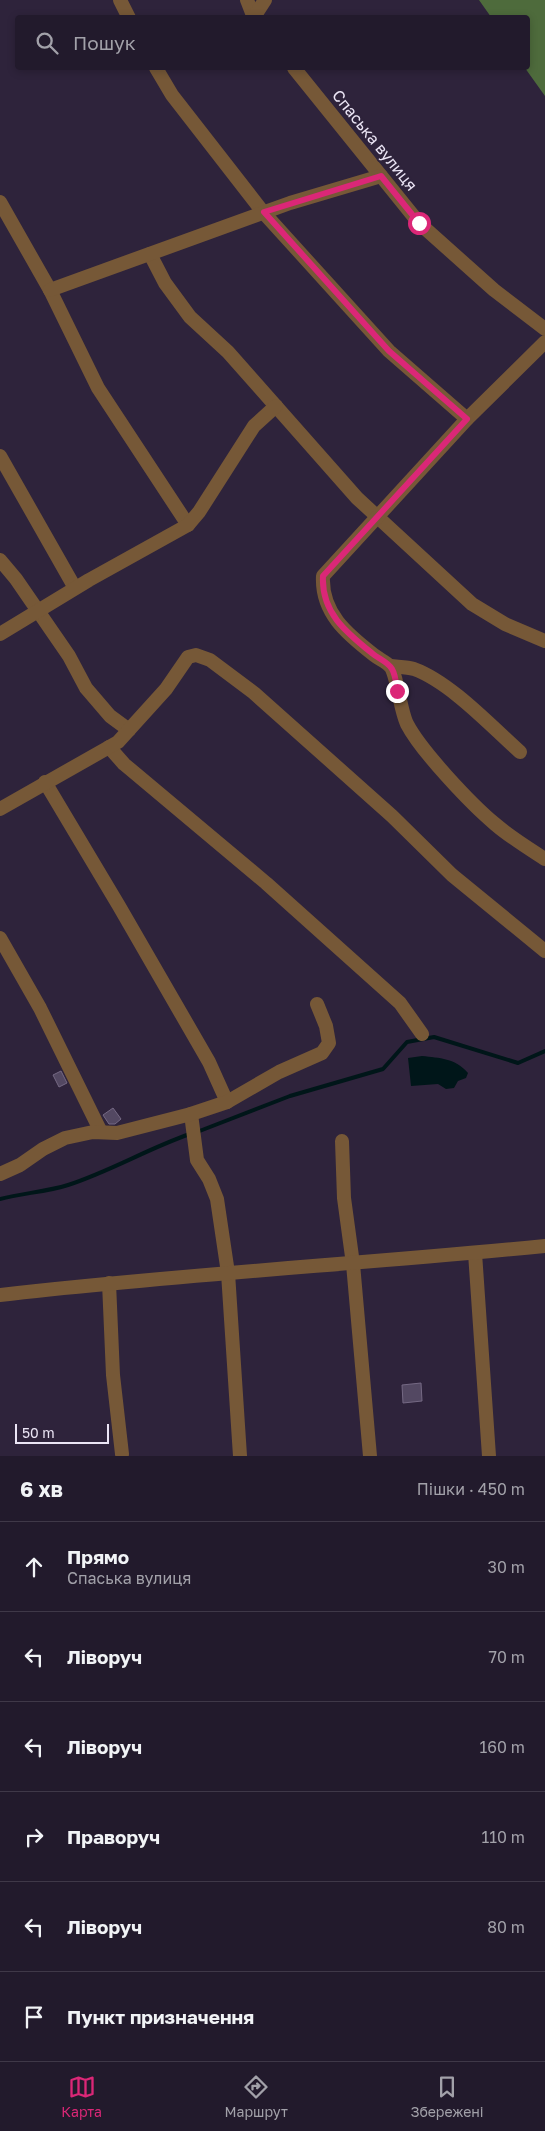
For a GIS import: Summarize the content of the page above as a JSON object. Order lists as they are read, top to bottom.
{
  "streets": {
    "street": ["Спаська вулиця"]
  },
  "scale_bar": "50 m",
  "page": {
    "search": "Пошук",
    "scale": "50 m",
    "heading": ["6 хв", "Пішки · 450 m"],
    "list": [
      ["Прямо", "Спаська вулиця", "30 m"],
      ["Ліворуч", "70 m"],
      ["Ліворуч", "160 m"],
      ["Праворуч", "110 m"],
      ["Ліворуч", "80 m"],
      "Пункт призначення"
    ],
    "nav": ["Карта", "Маршрут", "Збережені"]
  }
}
